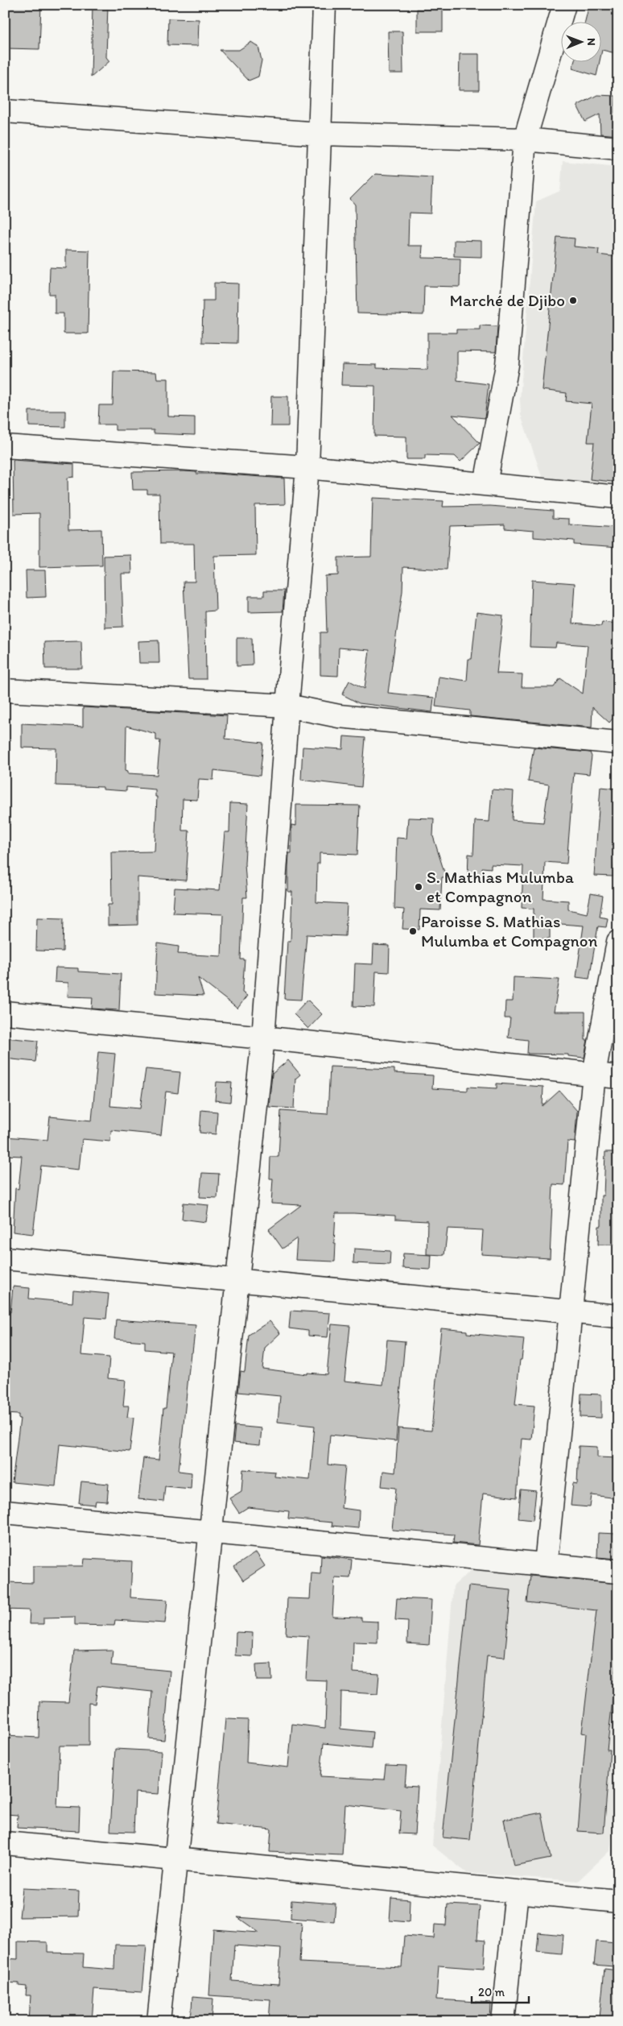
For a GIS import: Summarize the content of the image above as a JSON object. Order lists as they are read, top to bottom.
{
  "places": ["Marché de Djibo", "S. Mathias Mulumba et Compagnon", "Paroisse S. Mathias Mulumba et Compagnon"],
  "scale_bar": "20 m",
  "north": "right"
}
